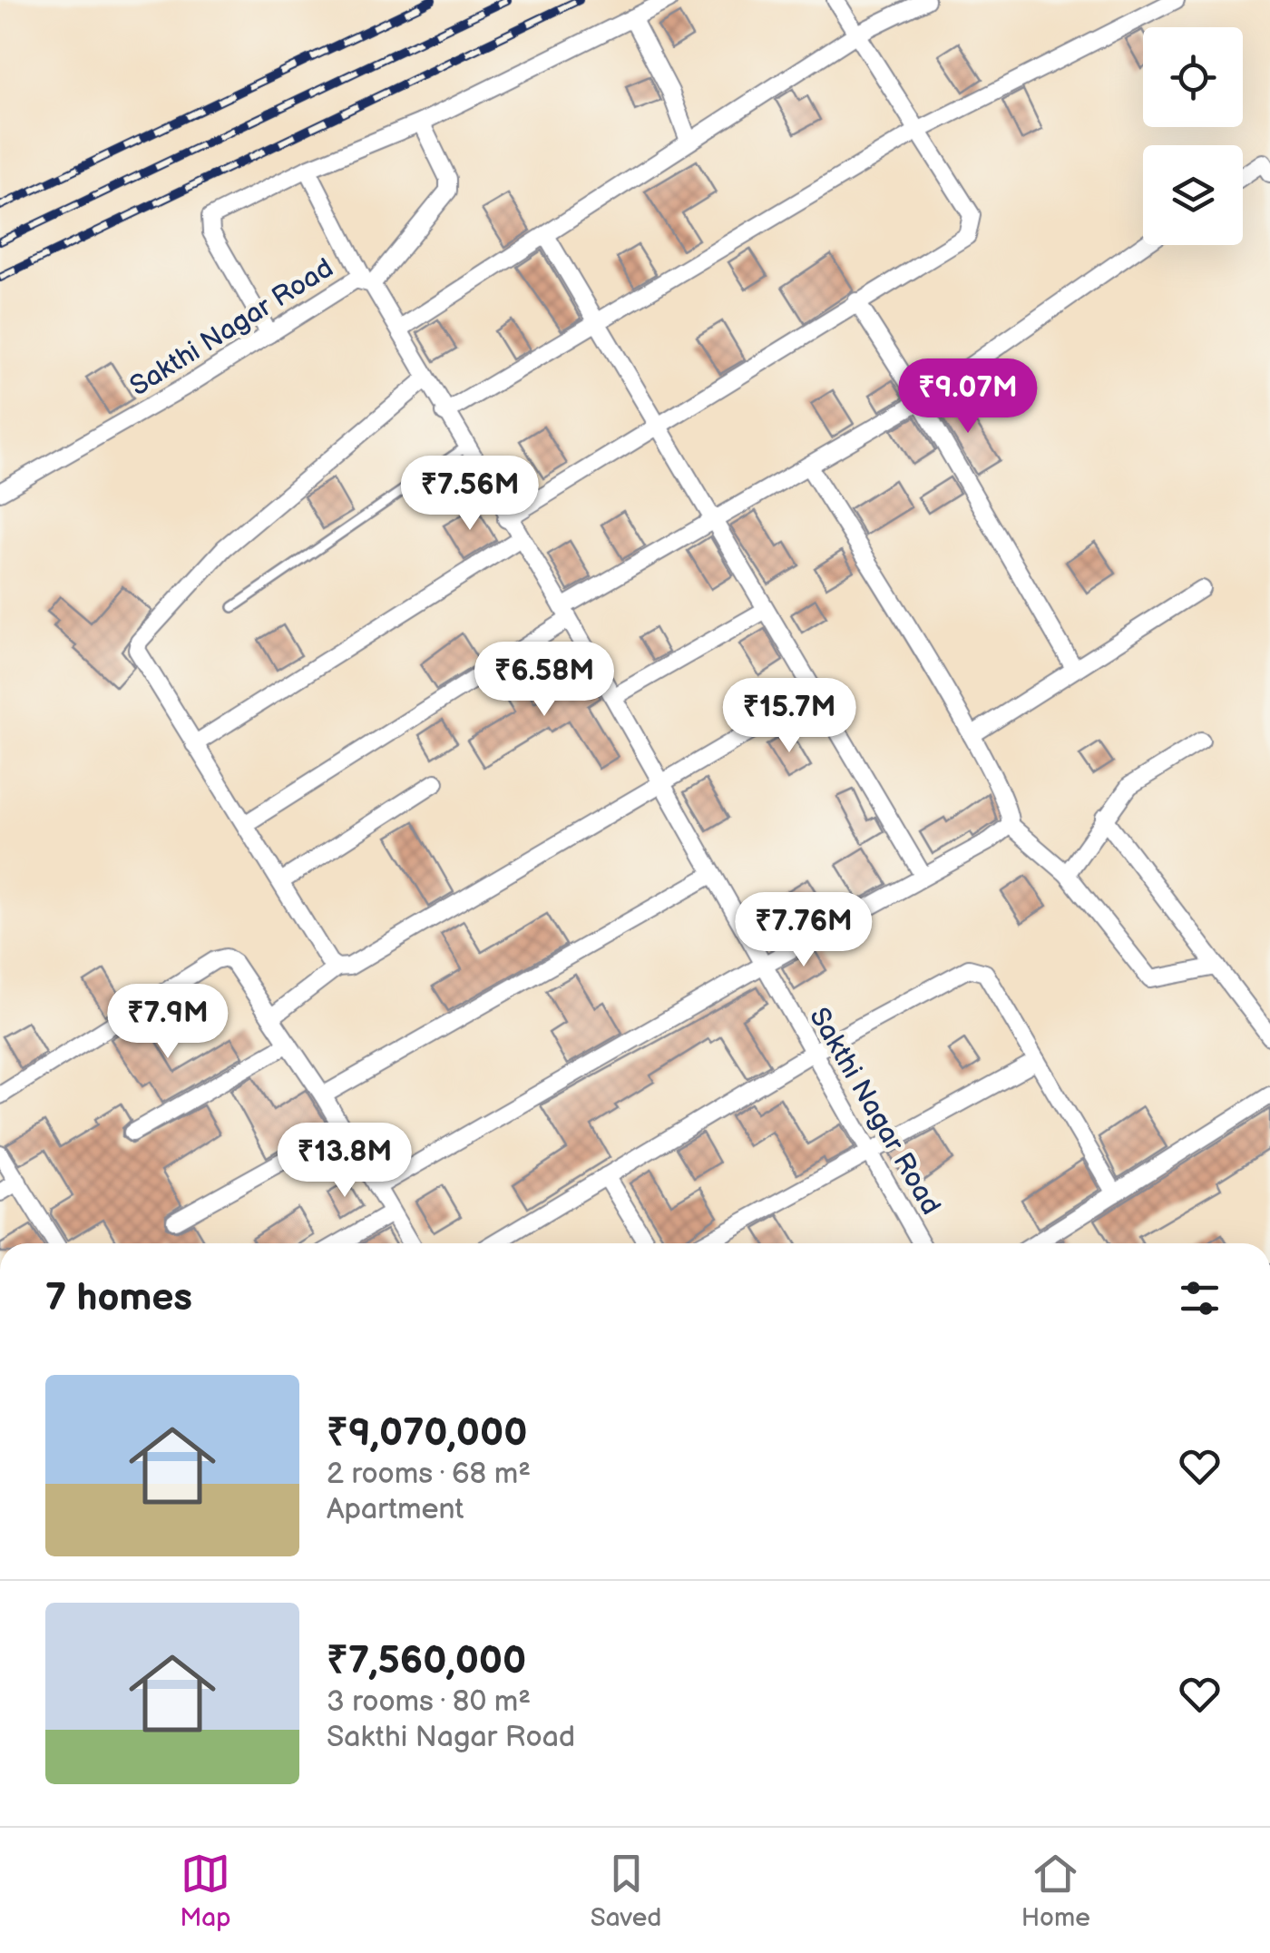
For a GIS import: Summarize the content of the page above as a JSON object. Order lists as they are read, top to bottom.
{
  "streets": {
    "street": ["Sakthi Nagar Road"]
  },
  "page": {
    "price": [
      "₹9.07M",
      "₹7.56M",
      "₹6.58M",
      "₹15.7M",
      "₹7.76M",
      "₹7.9M",
      "₹13.8M"
    ],
    "heading": "7 homes",
    "list": [
      {
        "name": "₹9,070,000",
        "note": "2 rooms · 68 m² · Apartment"
      },
      {
        "name": "₹7,560,000",
        "note": "3 rooms · 80 m² · Sakthi Nagar Road"
      }
    ],
    "tabs": ["Map", "Saved", "Home"]
  }
}
